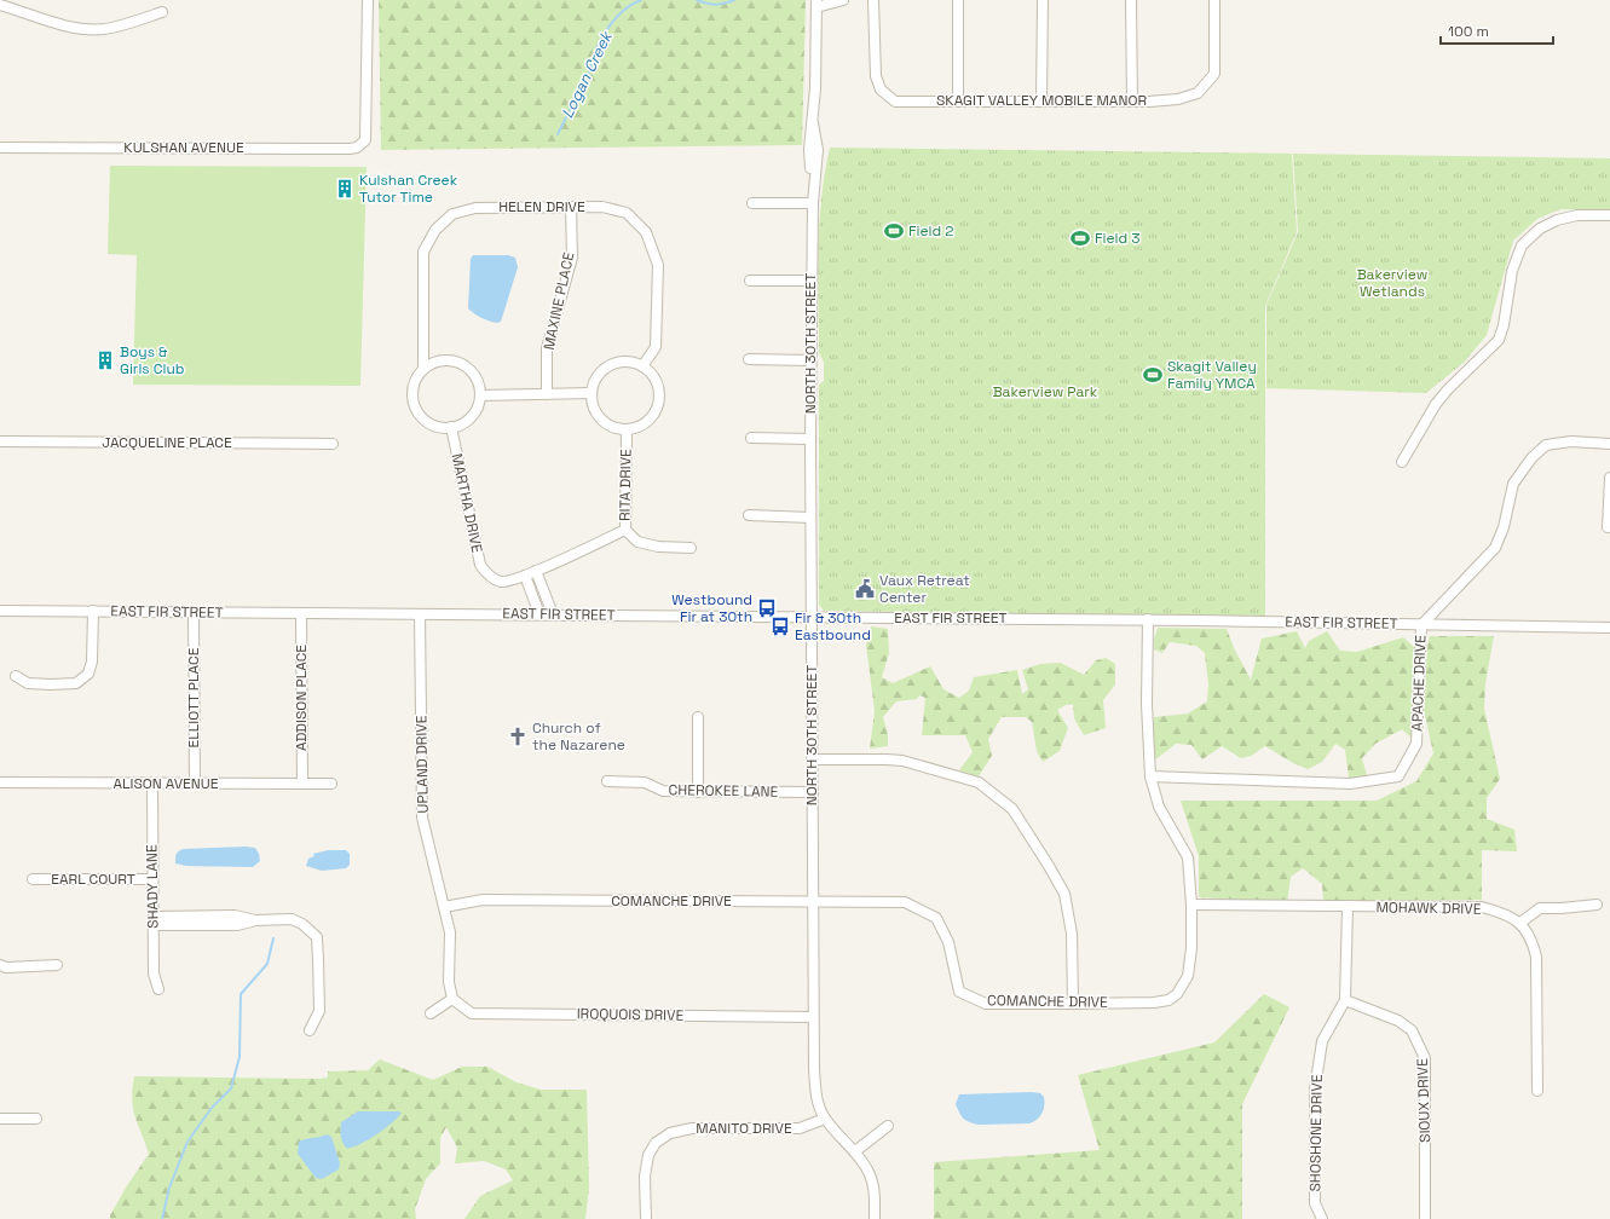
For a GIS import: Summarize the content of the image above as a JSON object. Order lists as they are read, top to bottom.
{
  "streets": {
    "street": [
      "SKAGIT VALLEY MOBILE MANOR",
      "KULSHAN AVENUE",
      "HELEN DRIVE",
      "MAXINE PLACE",
      "NORTH 30TH STREET",
      "JACQUELINE PLACE",
      "RITA DRIVE",
      "MARTHA DRIVE",
      "EAST FIR STREET",
      "APACHE DRIVE",
      "ELLIOTT PLACE",
      "ADDISON PLACE",
      "UPLAND DRIVE",
      "ALISON AVENUE",
      "CHEROKEE LANE",
      "EARL COURT",
      "SHADY LANE",
      "COMANCHE DRIVE",
      "MOHAWK DRIVE",
      "IROQUOIS DRIVE",
      "SIOUX DRIVE",
      "MANITO DRIVE",
      "SHOSHONE DRIVE"
    ]
  },
  "crossings": [
    ["HELEN DRIVE", "MAXINE PLACE"],
    ["HELEN DRIVE", "RITA DRIVE"],
    ["HELEN DRIVE", "MARTHA DRIVE"],
    ["NORTH 30TH STREET", "EAST FIR STREET"],
    ["NORTH 30TH STREET", "CHEROKEE LANE"],
    ["NORTH 30TH STREET", "COMANCHE DRIVE"],
    ["NORTH 30TH STREET", "IROQUOIS DRIVE"],
    ["NORTH 30TH STREET", "MANITO DRIVE"],
    ["RITA DRIVE", "MARTHA DRIVE"],
    ["EAST FIR STREET", "APACHE DRIVE"],
    ["EAST FIR STREET", "ELLIOTT PLACE"],
    ["EAST FIR STREET", "ADDISON PLACE"],
    ["EAST FIR STREET", "UPLAND DRIVE"],
    ["EAST FIR STREET", "COMANCHE DRIVE"],
    ["APACHE DRIVE", "COMANCHE DRIVE"],
    ["ELLIOTT PLACE", "ALISON AVENUE"],
    ["ADDISON PLACE", "ALISON AVENUE"],
    ["UPLAND DRIVE", "COMANCHE DRIVE"],
    ["UPLAND DRIVE", "IROQUOIS DRIVE"],
    ["ALISON AVENUE", "SHADY LANE"],
    ["EARL COURT", "SHADY LANE"],
    ["COMANCHE DRIVE", "MOHAWK DRIVE"],
    ["MOHAWK DRIVE", "SHOSHONE DRIVE"],
    ["SIOUX DRIVE", "SHOSHONE DRIVE"]
  ],
  "water": ["Logan Creek"],
  "parks": ["Bakerview Wetlands", "Bakerview Park"],
  "places": {
    "building": ["Kulshan Creek Tutor Time", "Boys & Girls Club"],
    "sports": ["Field 2", "Field 3", "Skagit Valley Family YMCA"],
    "public building": ["Vaux Retreat Center"],
    "bus stop": ["Westbound Fir at 30th", "Fir & 30th Eastbound"],
    "church": ["Church of the Nazarene"]
  },
  "scale_bar": "100 m"
}
